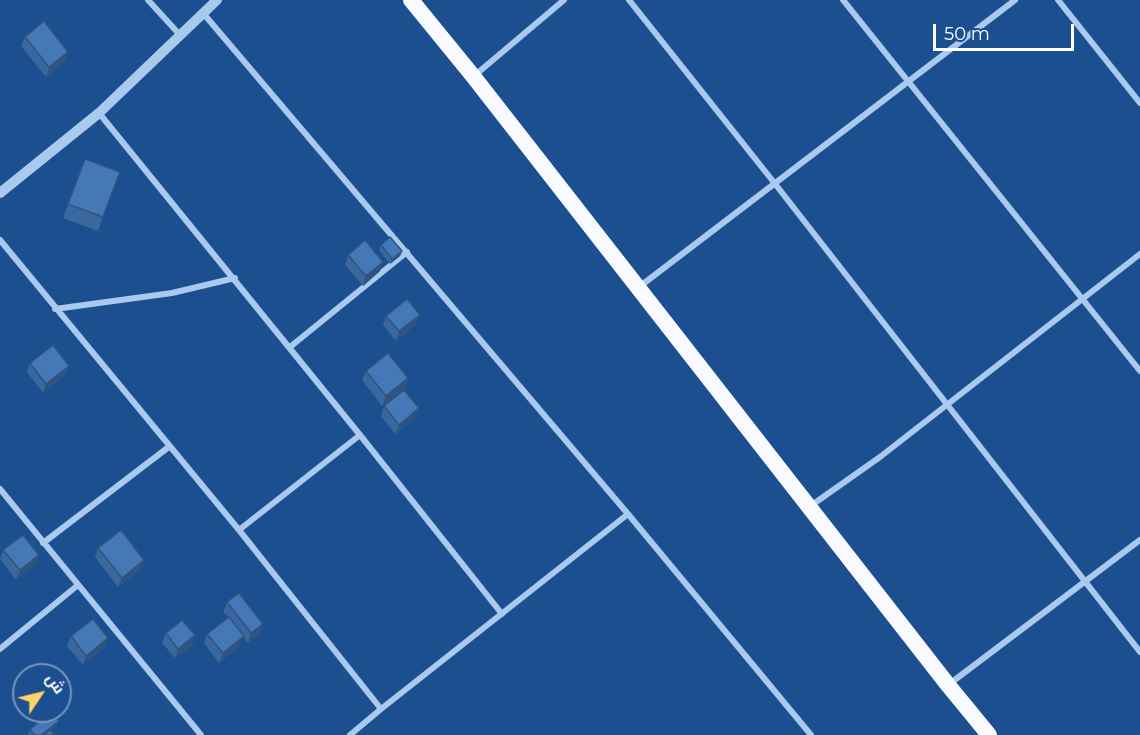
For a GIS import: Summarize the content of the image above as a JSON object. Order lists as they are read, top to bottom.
{
  "scale_bar": "50 m",
  "north": "top right"
}
